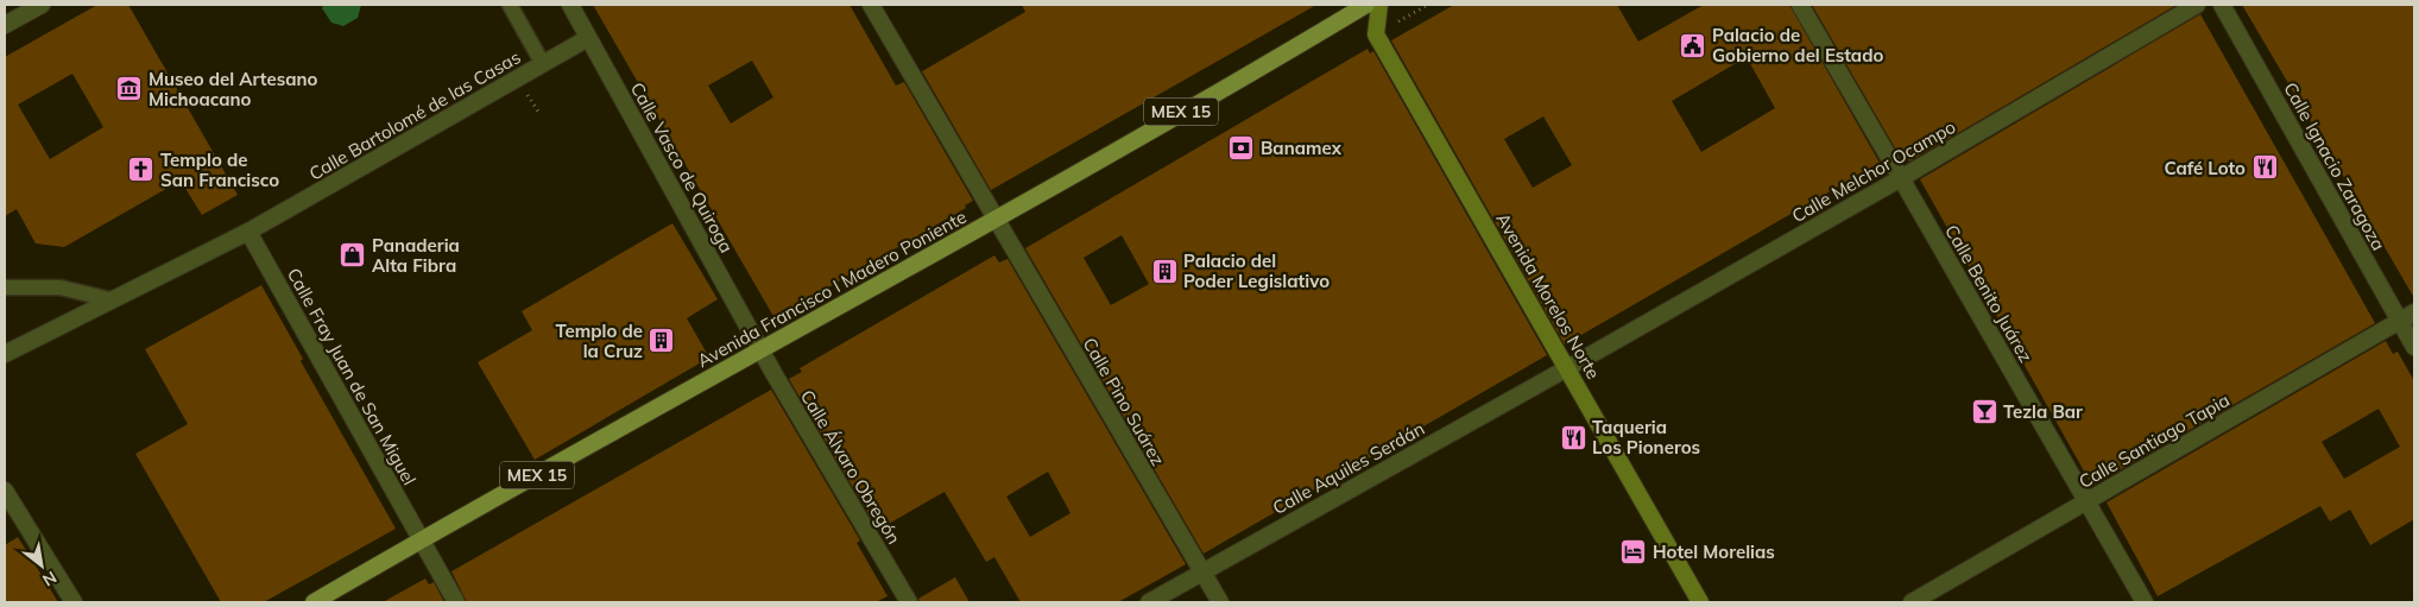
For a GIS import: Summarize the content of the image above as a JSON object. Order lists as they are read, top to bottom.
{
  "streets": {
    "main road": ["MEX 15", "Avenida Francisco I Madero Poniente", "Avenida Morelos Norte"],
    "street": [
      "Calle Bartolomé de las Casas",
      "Calle Ignacio Zaragoza",
      "Calle Vasco de Quiroga",
      "Calle Melchor Ocampo",
      "Calle Benito Juárez",
      "Calle Fray Juan de San Miguel",
      "Calle Pino Suárez",
      "Calle Santiago Tapia",
      "Calle Álvaro Obregón",
      "Calle Aquiles Serdán"
    ]
  },
  "crossings": [
    ["Calle Bartolomé de las Casas", "Calle Vasco de Quiroga"],
    ["Calle Bartolomé de las Casas", "Calle Fray Juan de San Miguel"],
    ["Calle Ignacio Zaragoza", "Calle Santiago Tapia"],
    ["Calle Vasco de Quiroga", "Avenida Francisco I Madero Poniente"],
    ["Calle Vasco de Quiroga", "Calle Álvaro Obregón"],
    ["Calle Melchor Ocampo", "Calle Benito Juárez"],
    ["Calle Melchor Ocampo", "Avenida Morelos Norte"],
    ["Calle Melchor Ocampo", "Calle Aquiles Serdán"],
    ["Avenida Francisco I Madero Poniente", "Calle Fray Juan de San Miguel"],
    ["Avenida Francisco I Madero Poniente", "Calle Pino Suárez"],
    ["Avenida Francisco I Madero Poniente", "Calle Álvaro Obregón"],
    ["Calle Benito Juárez", "Calle Santiago Tapia"],
    ["Avenida Morelos Norte", "Calle Aquiles Serdán"],
    ["Calle Pino Suárez", "Calle Aquiles Serdán"]
  ],
  "places": {
    "public building": ["Palacio de Gobierno del Estado"],
    "museum": ["Museo del Artesano Michoacano"],
    "bank": ["Banamex"],
    "restaurant": ["Café Loto", "Taqueria Los Pioneros"],
    "church": ["Templo de San Francisco"],
    "shop": ["Panaderia Alta Fibra"],
    "building": ["Palacio del Poder Legislativo", "Templo de la Cruz"],
    "bar": ["Tezla Bar"],
    "hotel": ["Hotel Morelias"]
  },
  "north": "bottom right"
}
